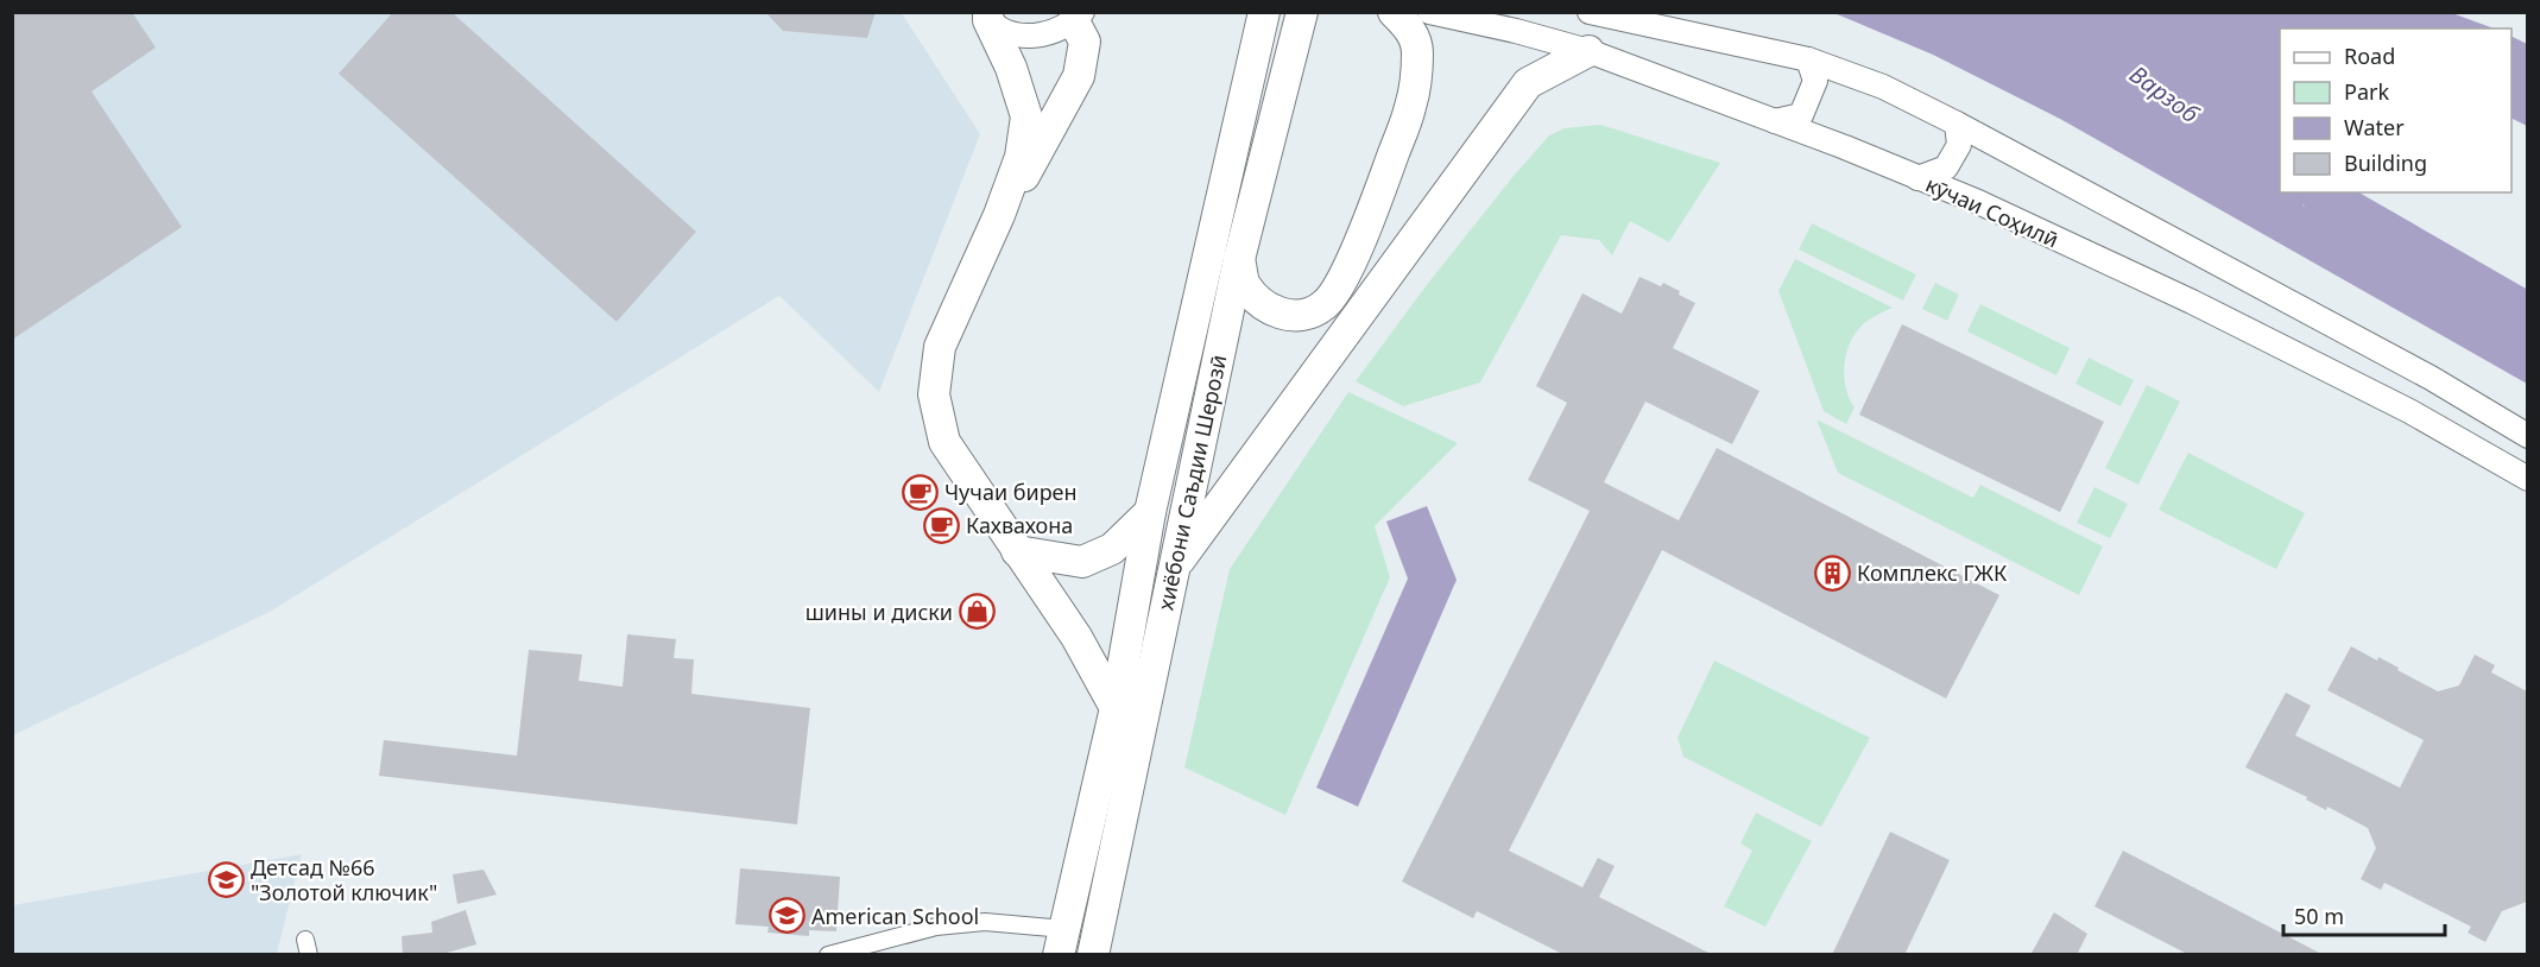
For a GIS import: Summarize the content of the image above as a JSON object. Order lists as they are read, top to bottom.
{
  "streets": {
    "highway": ["хиёбони Саъдии Шерозӣ"],
    "main road": ["кӯчаи Соҳилӣ"]
  },
  "water": ["Варзоб"],
  "places": {
    "cafe": ["Чучаи бирен", "Кахвахона"],
    "building": ["Комплекс ГЖК"],
    "shop": ["шины и диски"],
    "school or university": ["Детсад №66 \"Золотой ключик\"", "American School"]
  },
  "legend": [
    "Road",
    "Park",
    "Water",
    "Building"
  ],
  "scale_bar": "50 m"
}
